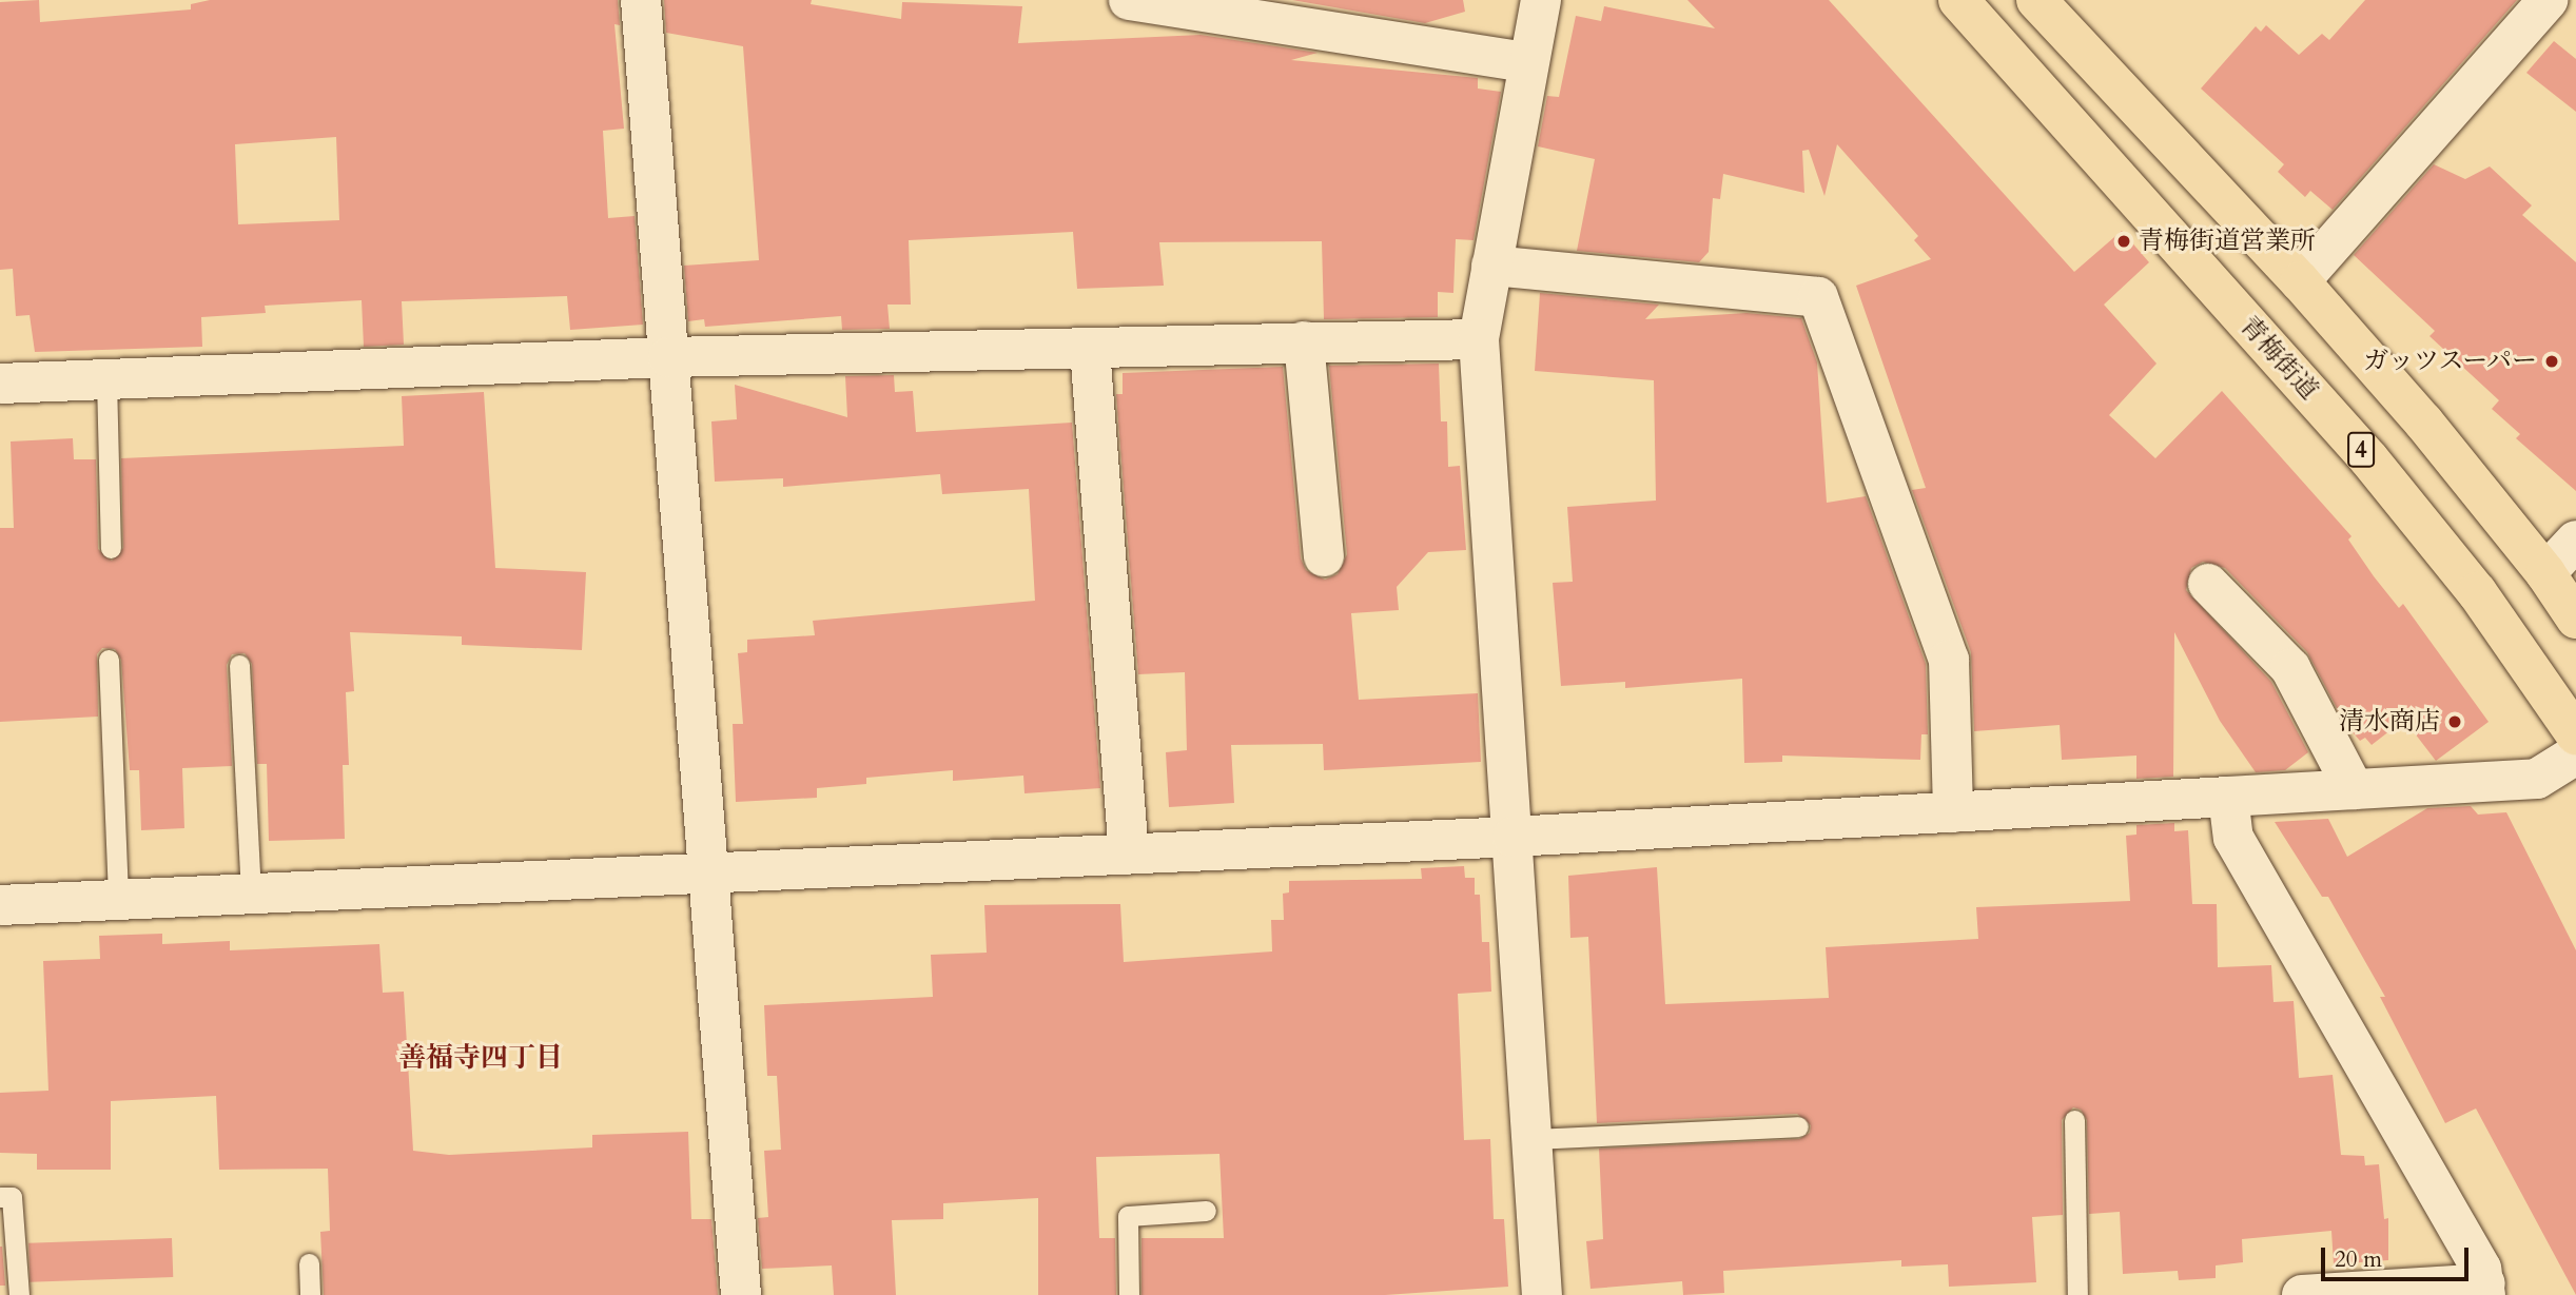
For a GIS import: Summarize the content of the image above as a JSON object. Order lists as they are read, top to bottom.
{
  "streets": {
    "main road": ["青梅街道", "4"]
  },
  "districts": ["善福寺四丁目"],
  "places": ["青梅街道営業所", "ガッツスーパー", "清水商店"],
  "scale_bar": "20 m"
}
